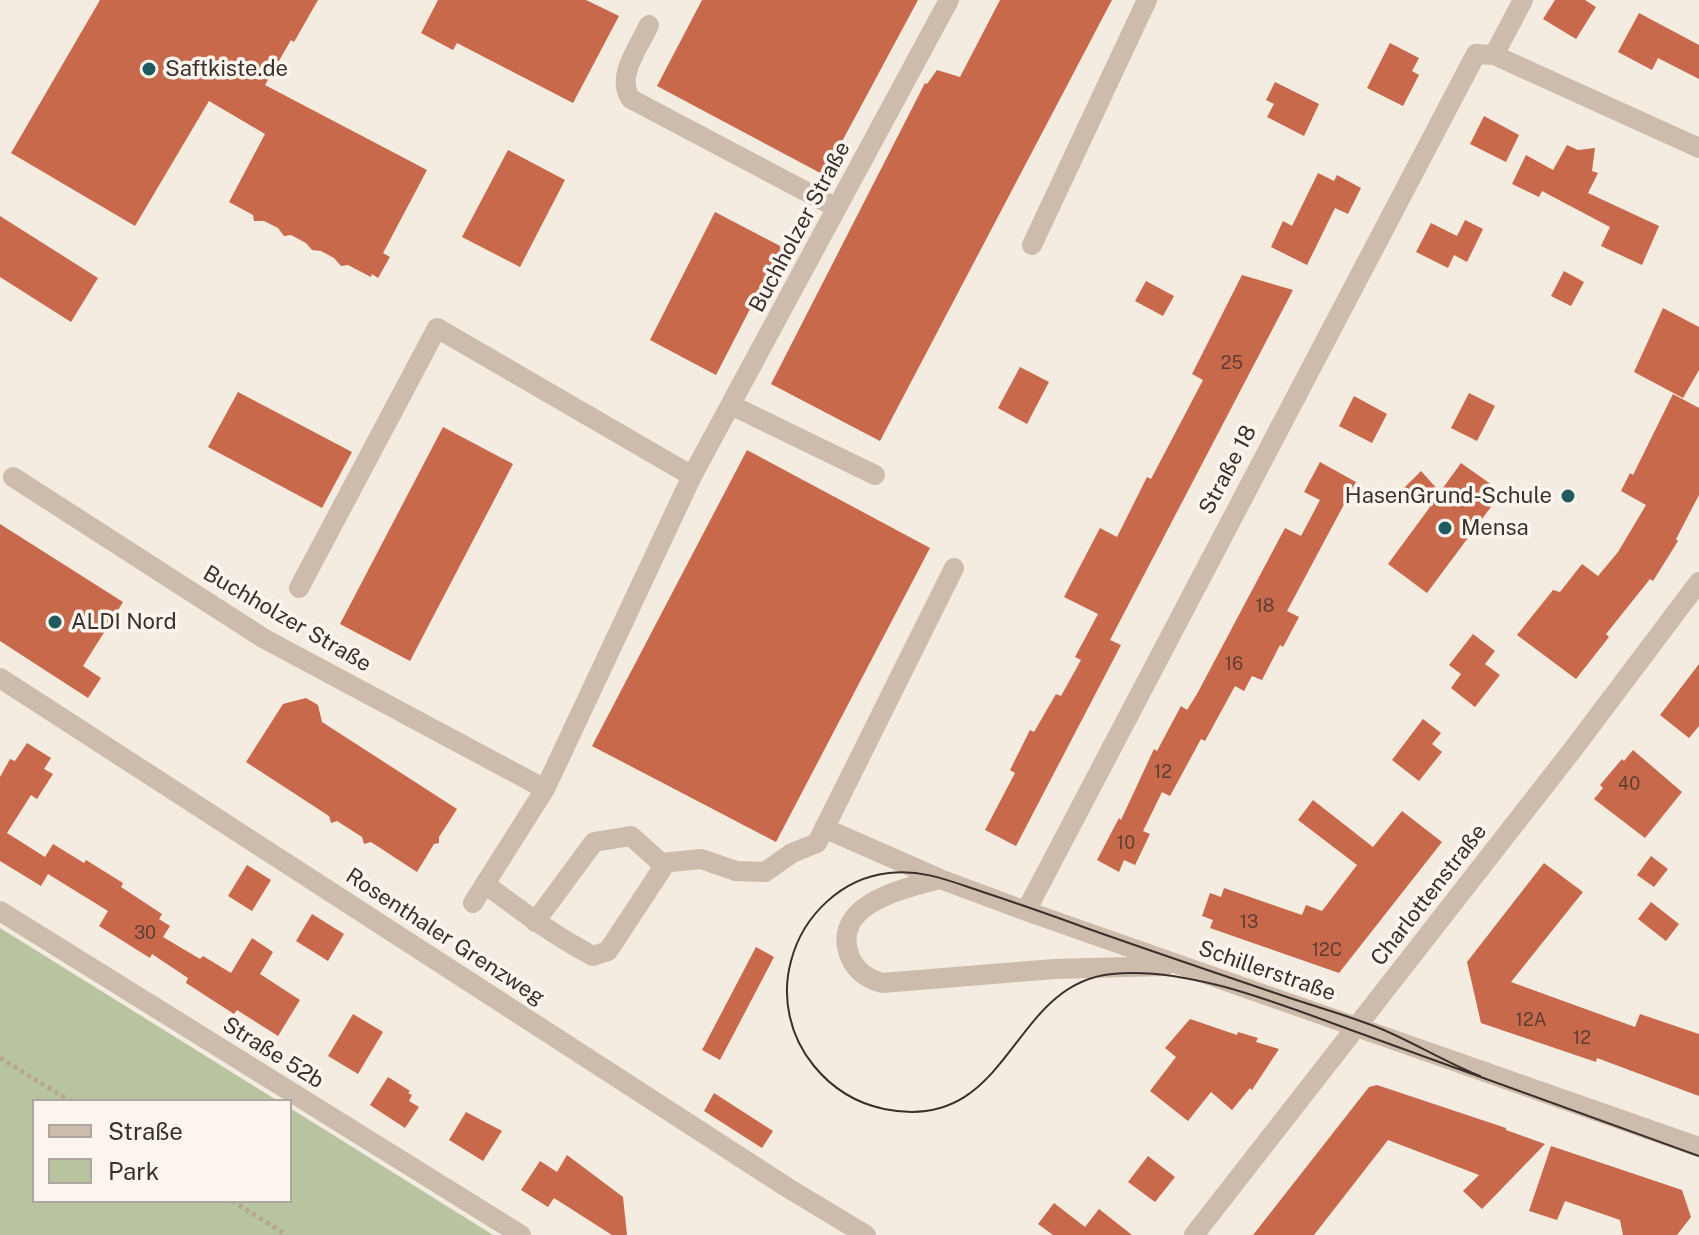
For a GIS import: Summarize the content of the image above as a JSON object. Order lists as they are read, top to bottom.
{
  "streets": {
    "street": [
      "Buchholzer Straße",
      "Straße 18",
      "Charlottenstraße",
      "Rosenthaler Grenzweg",
      "Schillerstraße",
      "Straße 52b"
    ]
  },
  "crossings": [
    ["Straße 18", "Schillerstraße"],
    ["Charlottenstraße", "Schillerstraße"]
  ],
  "places": [
    "Saftkiste.de",
    "HasenGrund-Schule",
    "Mensa",
    "ALDI Nord"
  ],
  "house_numbers": [
    "25",
    "18",
    "16",
    "12",
    "40",
    "10",
    "13",
    "30",
    "12C",
    "12A",
    "12"
  ],
  "legend": ["Straße", "Park"]
}
